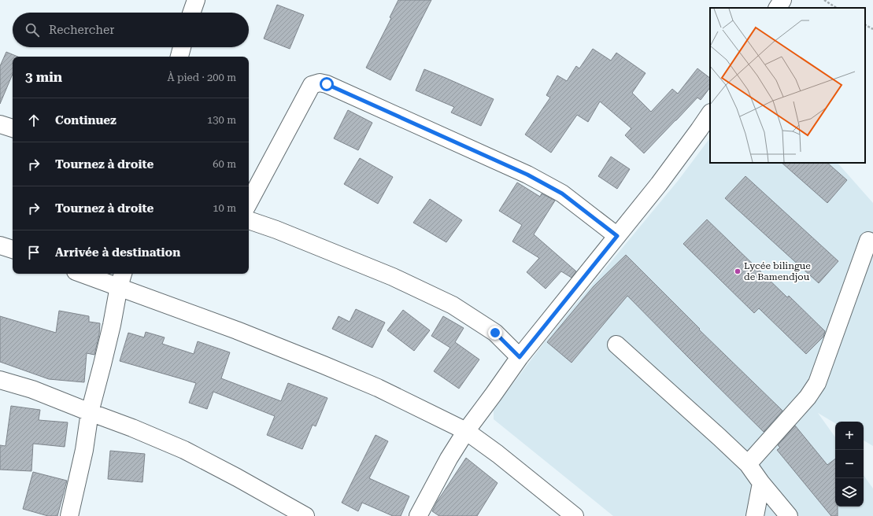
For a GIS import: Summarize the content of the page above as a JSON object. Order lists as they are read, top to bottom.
{
  "places": ["Lycée bilingue de Bamendjou"],
  "page": {
    "search": "Rechercher",
    "heading": ["3 min", "À pied · 200 m"],
    "list": [
      ["Continuez", "130 m"],
      ["Tournez à droite", "60 m"],
      ["Tournez à droite", "10 m"],
      "Arrivée à destination"
    ],
    "map_buttons": ["+", "−"]
  }
}
